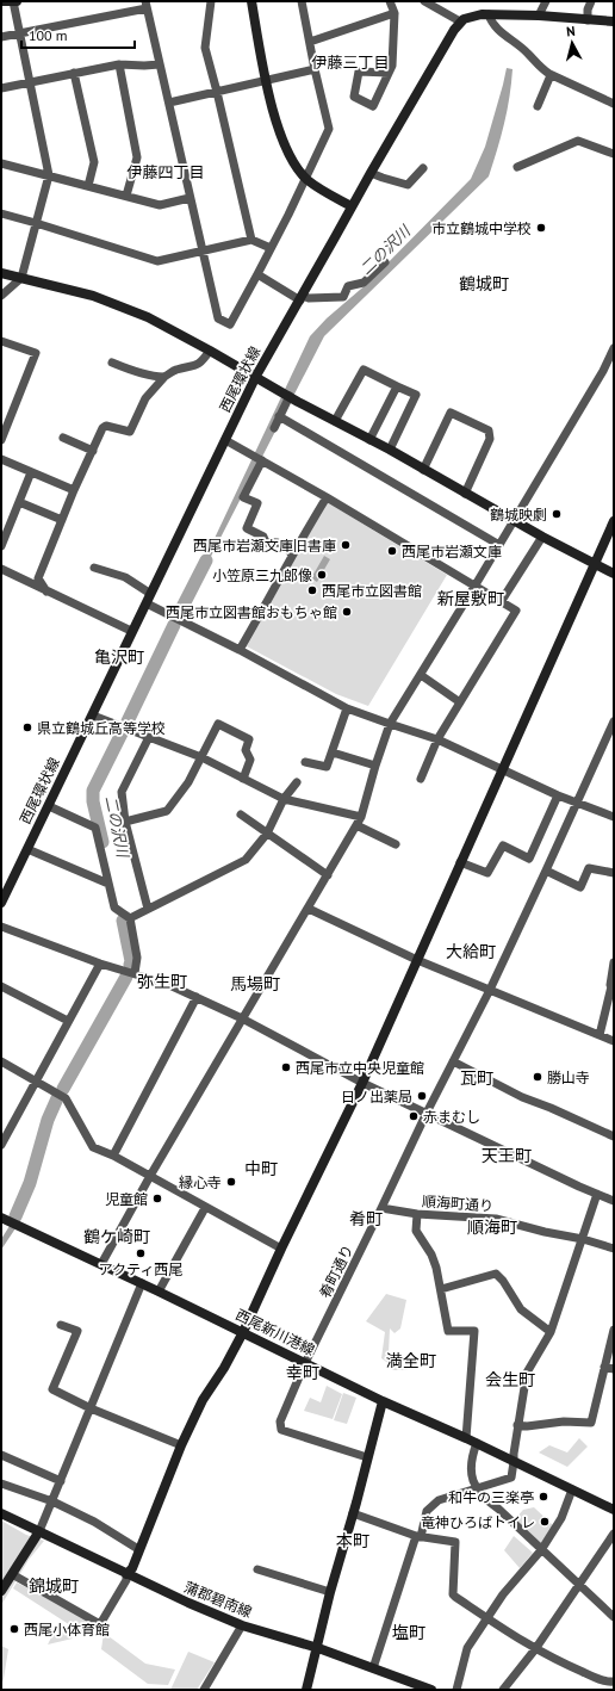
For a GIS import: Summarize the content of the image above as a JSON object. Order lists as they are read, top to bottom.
{
  "streets": {
    "street": [
      "西尾環状線",
      "順海町通り",
      "肴町通り",
      "西尾新川港線",
      "蒲郡碧南線"
    ]
  },
  "crossings": [
    ["順海町通り", "肴町通り"],
    ["肴町通り", "西尾新川港線"]
  ],
  "districts": [
    "伊藤三丁目",
    "伊藤四丁目",
    "鶴城町",
    "新屋敷町",
    "亀沢町",
    "大給町",
    "弥生町",
    "馬場町",
    "瓦町",
    "天王町",
    "中町",
    "肴町",
    "順海町",
    "鶴ケ崎町",
    "満全町",
    "幸町",
    "会生町",
    "本町",
    "錦城町",
    "塩町"
  ],
  "water": ["二の沢川"],
  "places": [
    "市立鶴城中学校",
    "鶴城映劇",
    "西尾市岩瀬文庫旧書庫",
    "西尾市岩瀬文庫",
    "小笠原三九郎像",
    "西尾市立図書館",
    "西尾市立図書館おもちゃ館",
    "県立鶴城丘高等学校",
    "西尾市立中央児童館",
    "勝山寺",
    "日ノ出薬局",
    "赤まむし",
    "縁心寺",
    "児童館",
    "アクティ西尾",
    "和牛の三楽亭",
    "竜神ひろばトイレ",
    "西尾小体育館"
  ],
  "scale_bar": "100 m",
  "north": "top"
}
